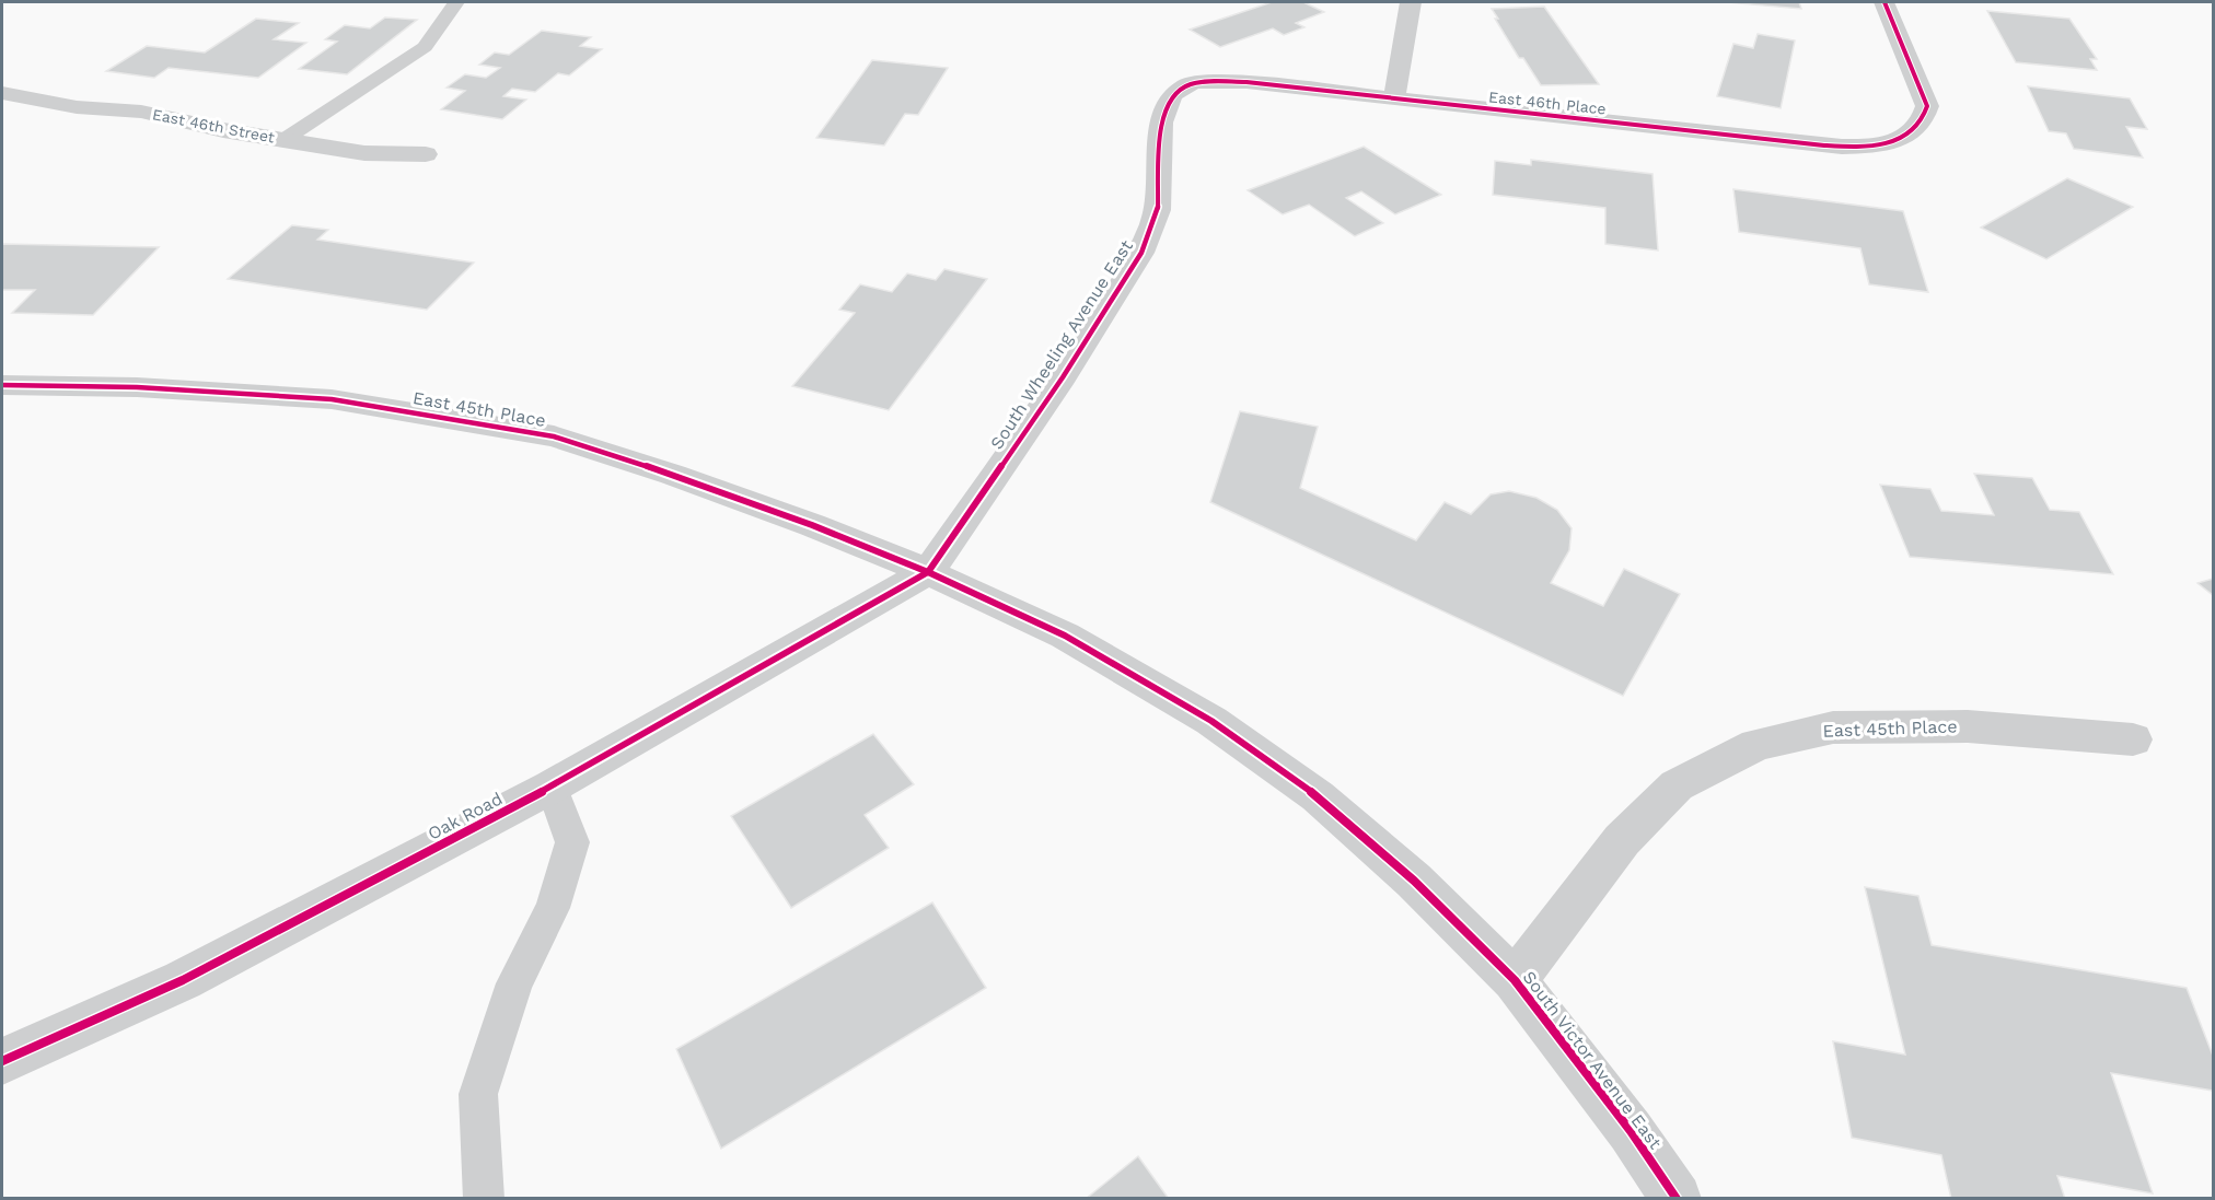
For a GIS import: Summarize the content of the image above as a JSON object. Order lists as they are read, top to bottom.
{
  "streets": {
    "street": [
      "East 46th Place",
      "East 46th Street",
      "South Wheeling Avenue East",
      "East 45th Place",
      "Oak Road",
      "South Victor Avenue East"
    ]
  },
  "crossings": [
    ["East 46th Place", "South Wheeling Avenue East"],
    ["South Wheeling Avenue East", "East 45th Place"],
    ["South Wheeling Avenue East", "Oak Road"],
    ["South Wheeling Avenue East", "South Victor Avenue East"],
    ["East 45th Place", "Oak Road"],
    ["East 45th Place", "South Victor Avenue East"],
    ["Oak Road", "South Victor Avenue East"]
  ]
}
